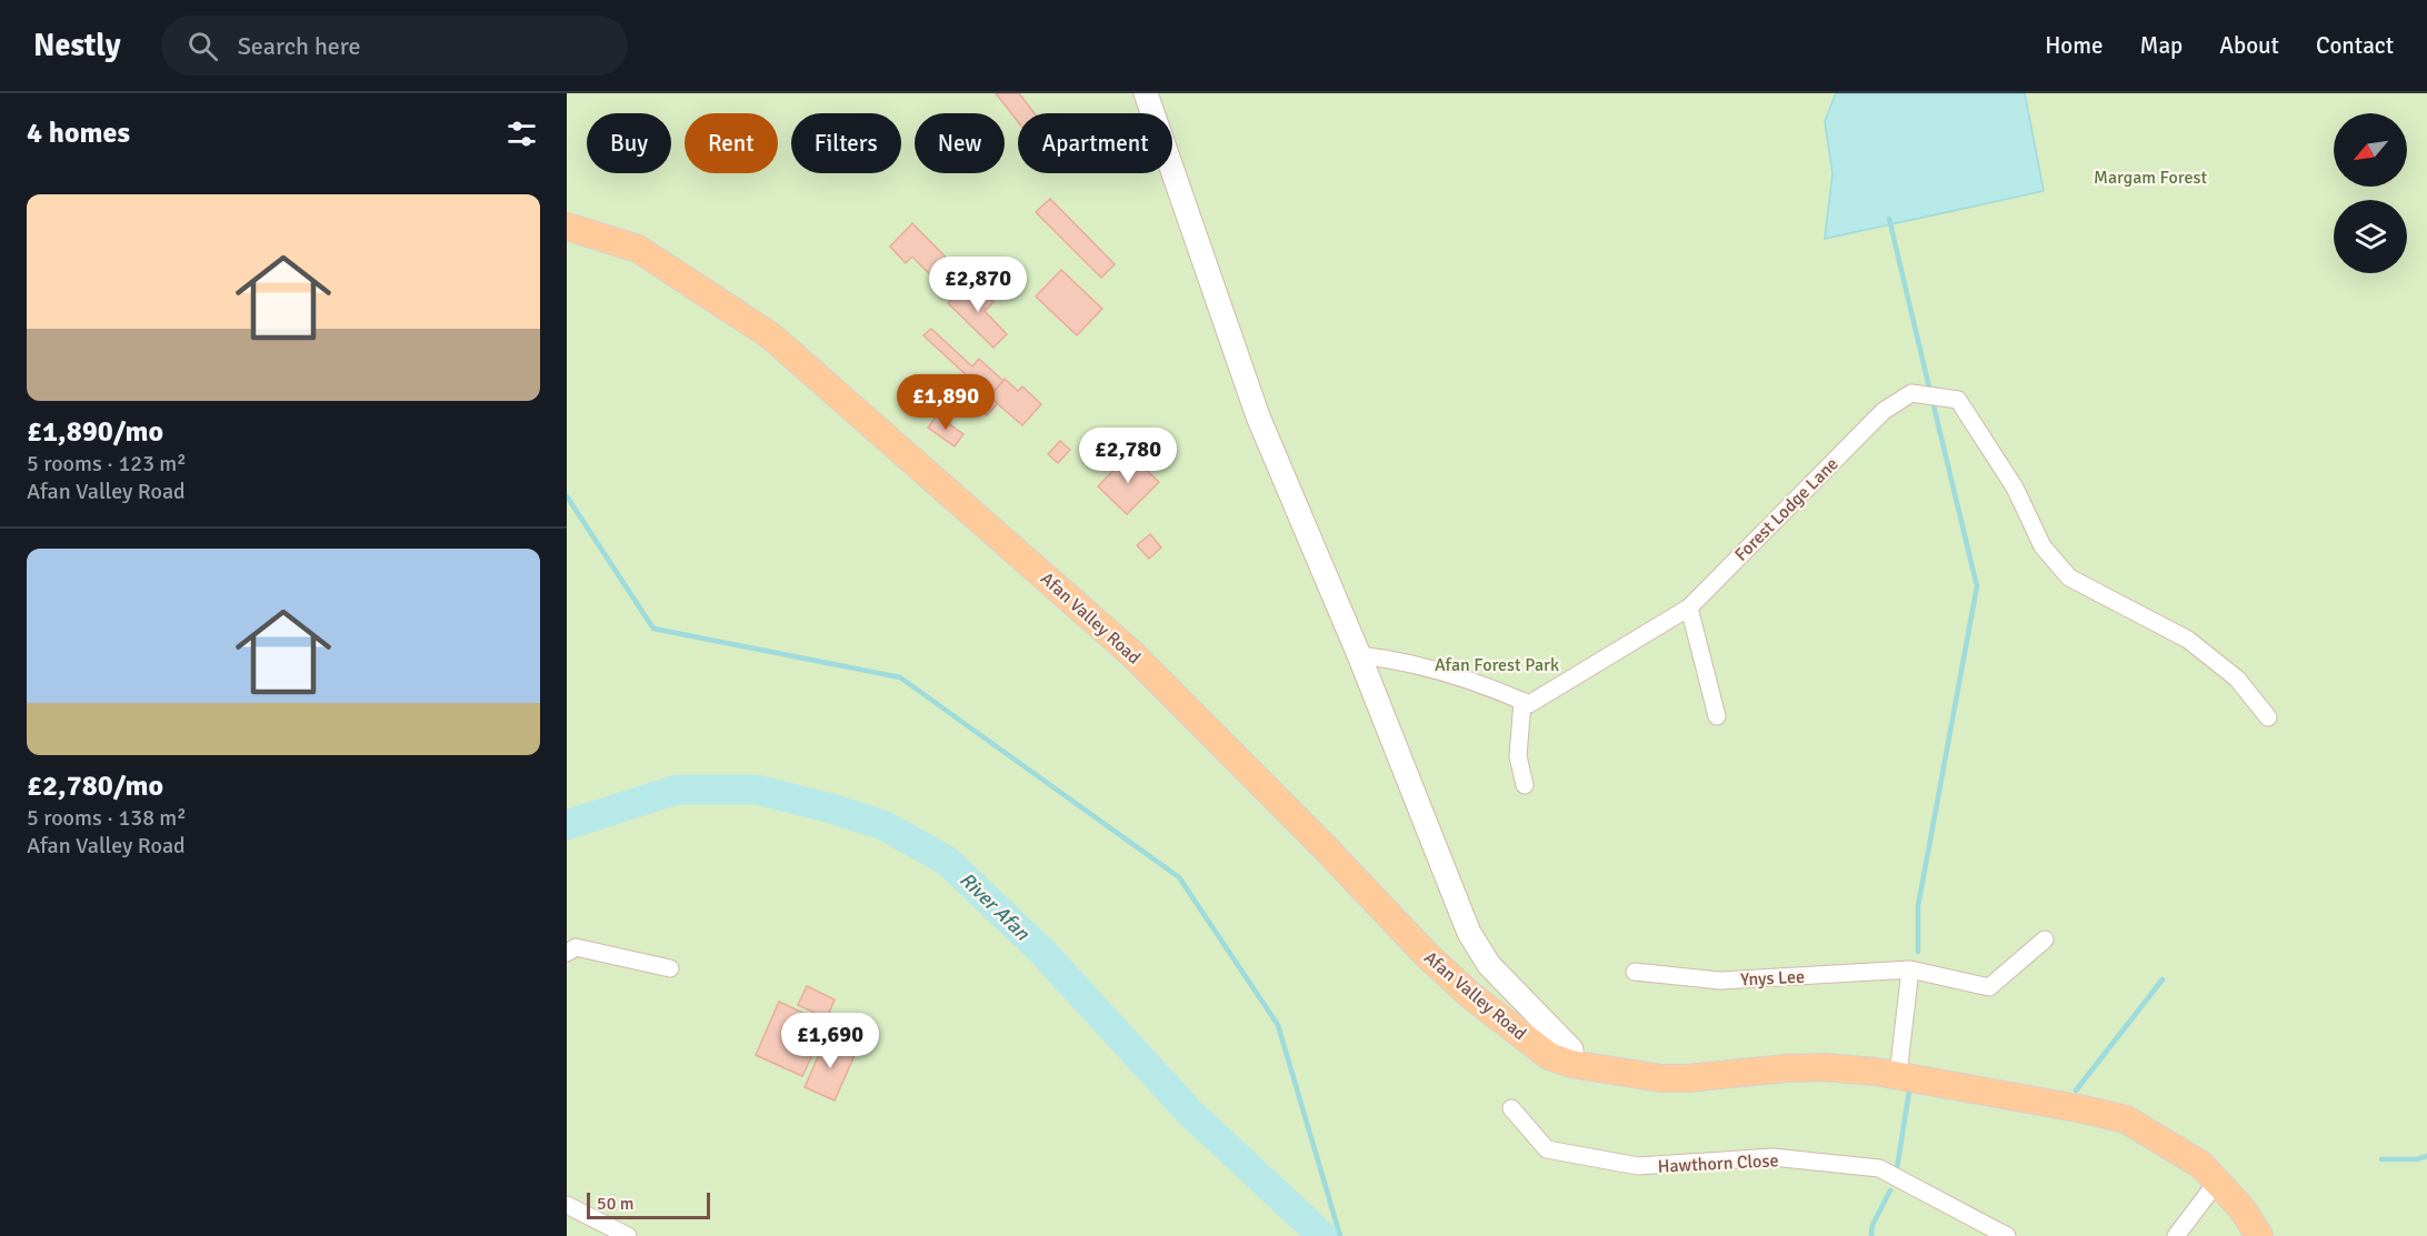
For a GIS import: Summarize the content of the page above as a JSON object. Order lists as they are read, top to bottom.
{
  "streets": {
    "main road": ["Afan Valley Road"],
    "street": ["Forest Lodge Lane", "Ynys Lee", "Hawthorn Close"]
  },
  "water": ["River Afan"],
  "parks": ["Margam Forest", "Afan Forest Park"],
  "scale_bar": "50 m",
  "north": "bottom left",
  "page": {
    "header": "Nestly",
    "search": "Search here",
    "nav": [
      "Home",
      "Map",
      "About",
      "Contact"
    ],
    "heading": "4 homes",
    "chip": [
      "Buy",
      "Rent",
      "Filters",
      "New",
      "Apartment"
    ],
    "list": [
      {
        "name": "£1,890/mo",
        "note": "5 rooms · 123 m² · Afan Valley Road"
      },
      {
        "name": "£2,780/mo",
        "note": "5 rooms · 138 m² · Afan Valley Road"
      }
    ],
    "price": [
      "£2,870",
      "£1,890",
      "£2,780",
      "£1,690"
    ],
    "scale": "50 m"
  }
}
